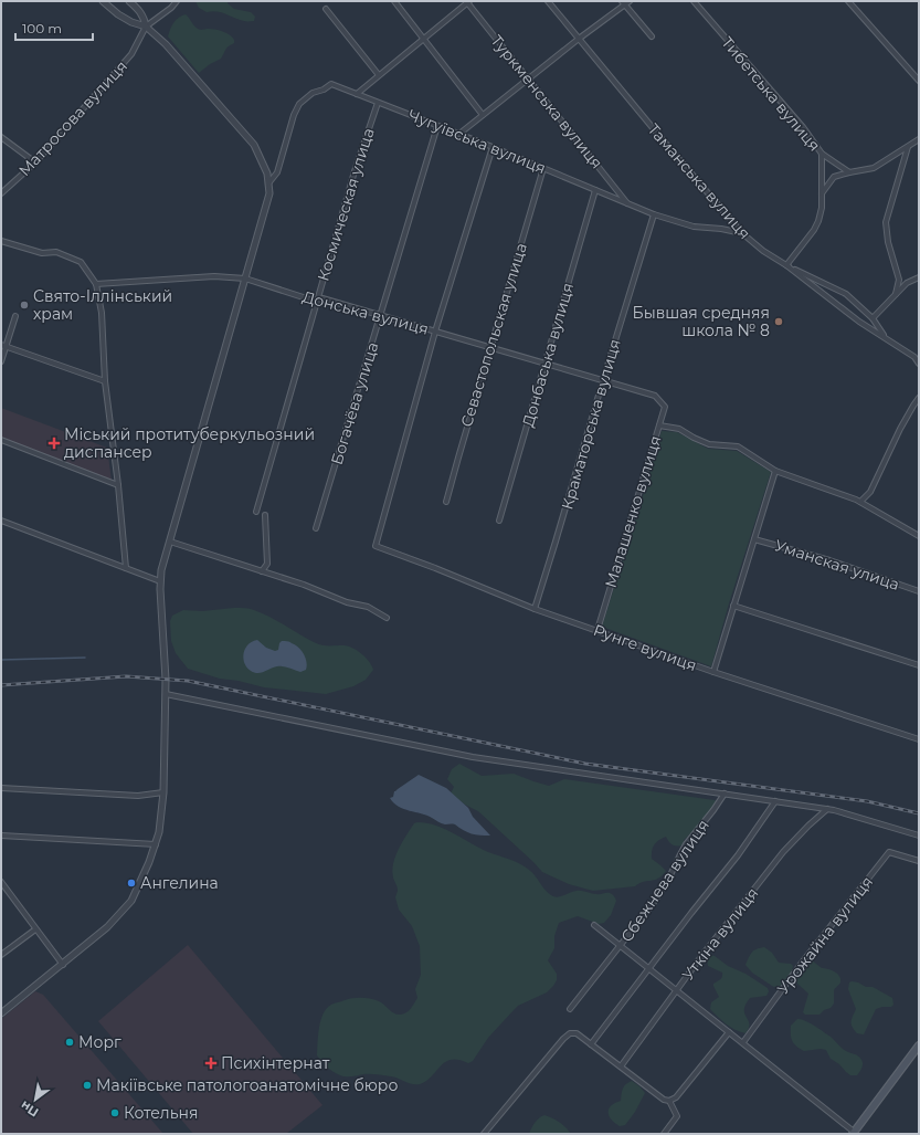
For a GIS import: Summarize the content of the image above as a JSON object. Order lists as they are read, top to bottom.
{
  "streets": {
    "street": [
      "Тибетська вулиця",
      "Туркменська вулиця",
      "Матросова вулиця",
      "Чугуївська вулиця",
      "Таманська вулиця",
      "Космическая улица",
      "Донська вулиця",
      "Севастопольская улица",
      "Донбаська вулиця",
      "Богачёва улица",
      "Краматорська вулиця",
      "Малашенко вулиця",
      "Уманская улица",
      "Рунге вулиця",
      "Сбежнева вулиця",
      "Уткiна вулиця",
      "Урожайна вулиця"
    ]
  },
  "crossings": [
    ["Тибетська вулиця", "Таманська вулиця"],
    ["Туркменська вулиця", "Чугуївська вулиця"],
    ["Чугуївська вулиця", "Таманська вулиця"],
    ["Чугуївська вулиця", "Космическая улица"],
    ["Чугуївська вулиця", "Севастопольская улица"],
    ["Чугуївська вулиця", "Донбаська вулиця"],
    ["Чугуївська вулиця", "Богачёва улица"],
    ["Чугуївська вулиця", "Краматорська вулиця"],
    ["Космическая улица", "Донська вулиця"],
    ["Донська вулиця", "Севастопольская улица"],
    ["Донська вулиця", "Донбаська вулиця"],
    ["Донська вулиця", "Богачёва улица"],
    ["Донська вулиця", "Краматорська вулиця"],
    ["Донська вулиця", "Малашенко вулиця"],
    ["Донська вулиця", "Рунге вулиця"],
    ["Краматорська вулиця", "Рунге вулиця"],
    ["Малашенко вулиця", "Рунге вулиця"]
  ],
  "places": {
    "other": [
      "Свято-Іллінський храм",
      "Бывшая средняя школа № 8",
      "Ангелина",
      "Морг",
      "Макіївське патологоанатомічне бюро",
      "Котельня"
    ],
    "health": ["Міський протитуберкульозний диспансер", "Психінтернат"]
  },
  "scale_bar": "100 m",
  "north": "bottom left"
}
